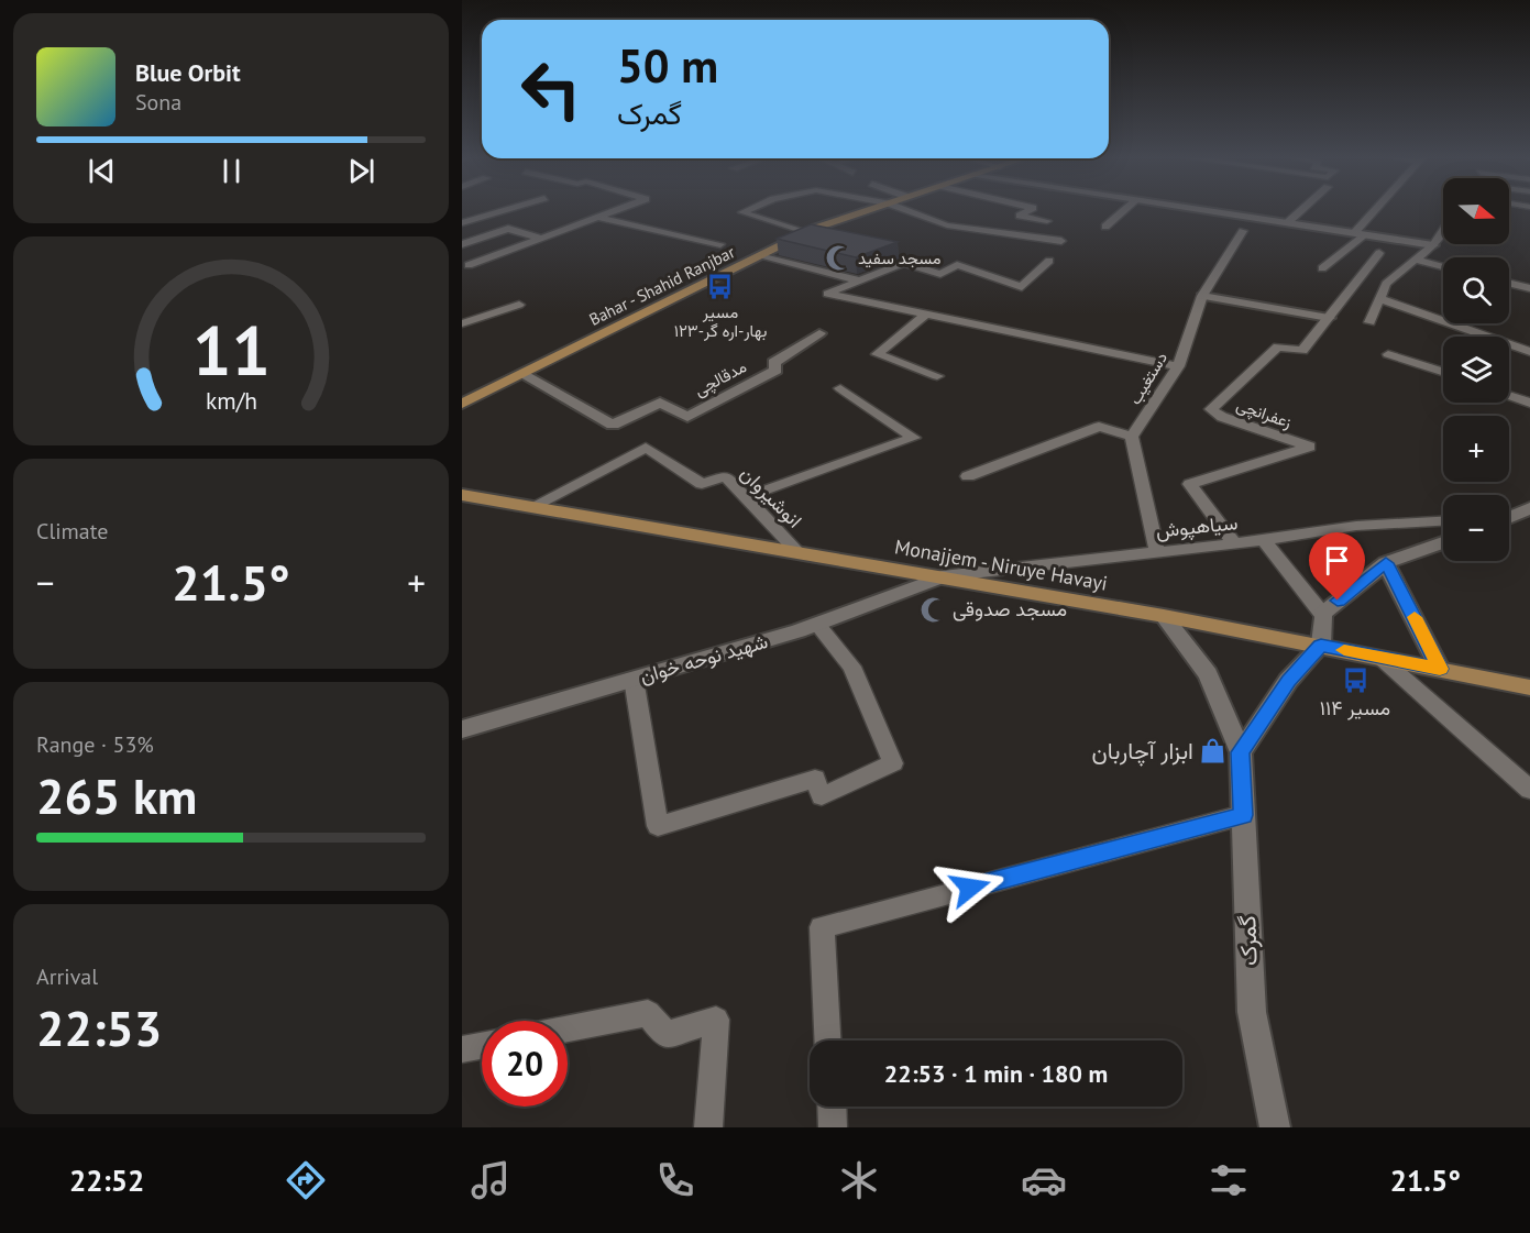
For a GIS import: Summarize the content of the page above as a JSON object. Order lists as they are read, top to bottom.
{
  "streets": {
    "main road": ["Bahar - Shahid Ranjbar", "Monajjem - Niruye Havayi"],
    "street": ["مدقالچی", "شهید نوحه خوان", "گمرک"],
    "lane": [
      "دستغیب",
      "زعفرانچی",
      "انوشیروان",
      "سیاهپوش"
    ]
  },
  "crossings": [
    ["Bahar - Shahid Ranjbar", "مدقالچی"],
    ["زعفرانچی", "سیاهپوش"],
    ["انوشیروان", "Monajjem - Niruye Havayi"],
    ["سیاهپوش", "Monajjem - Niruye Havayi"],
    ["سیاهپوش", "شهید نوحه خوان"],
    ["Monajjem - Niruye Havayi", "شهید نوحه خوان"],
    ["Monajjem - Niruye Havayi", "گمرک"]
  ],
  "places": {
    "mosque": ["مسجد سفید", "مسجد صدوقی"],
    "bus stop": ["مسیر ۱۲۳-بهار-اره گر", "مسیر ۱۱۴"],
    "shop": ["ابزار آچاربان"]
  },
  "north": "right",
  "page": {
    "turn": ["50 m", "گمرک"],
    "song": ["Blue Orbit", "Sona"],
    "map_buttons": ["+", "−"],
    "tile": [
      "Climate",
      ["Range · 53%", "265 km"],
      ["Arrival", "22:53"]
    ],
    "heat": ["−", "21.5°", "+"],
    "limit": "20",
    "trip": "22:53 · 1 min · 180 m",
    "tabs": ["22:52", "21.5°"],
    "gauge": ["11", "km/h"]
  }
}
